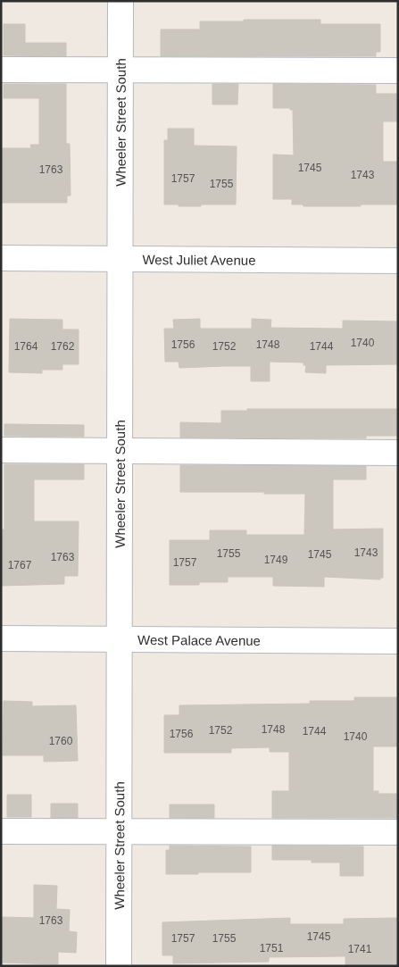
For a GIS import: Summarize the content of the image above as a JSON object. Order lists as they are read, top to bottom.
{
  "streets": {
    "street": ["Wheeler Street South", "West Juliet Avenue", "West Palace Avenue"]
  },
  "crossings": [
    ["Wheeler Street South", "West Juliet Avenue"],
    ["Wheeler Street South", "West Palace Avenue"]
  ],
  "house_numbers": [
    "1745",
    "1763",
    "1743",
    "1757",
    "1755",
    "1740",
    "1756",
    "1748",
    "1764",
    "1762",
    "1752",
    "1744",
    "1743",
    "1755",
    "1745",
    "1763",
    "1749",
    "1757",
    "1767",
    "1748",
    "1752",
    "1744",
    "1756",
    "1740",
    "1760",
    "1763",
    "1745",
    "1757",
    "1755",
    "1751",
    "1741"
  ]
}
